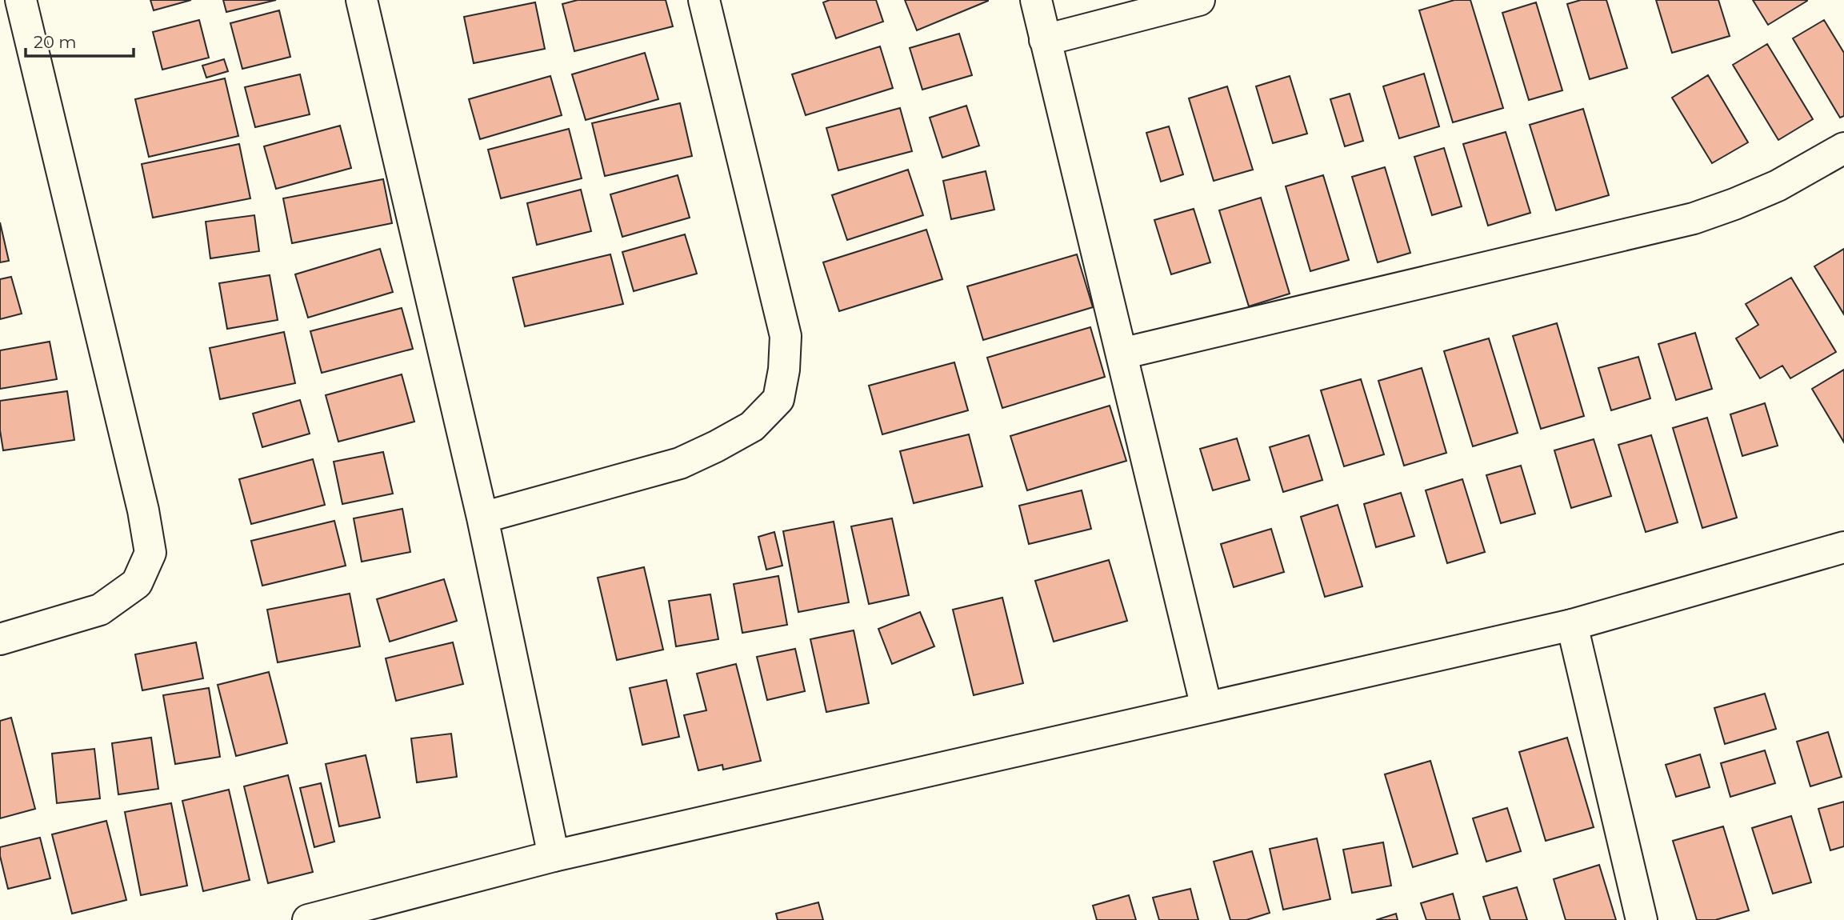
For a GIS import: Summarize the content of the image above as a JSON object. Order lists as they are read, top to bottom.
{
  "scale_bar": "20 m"
}
